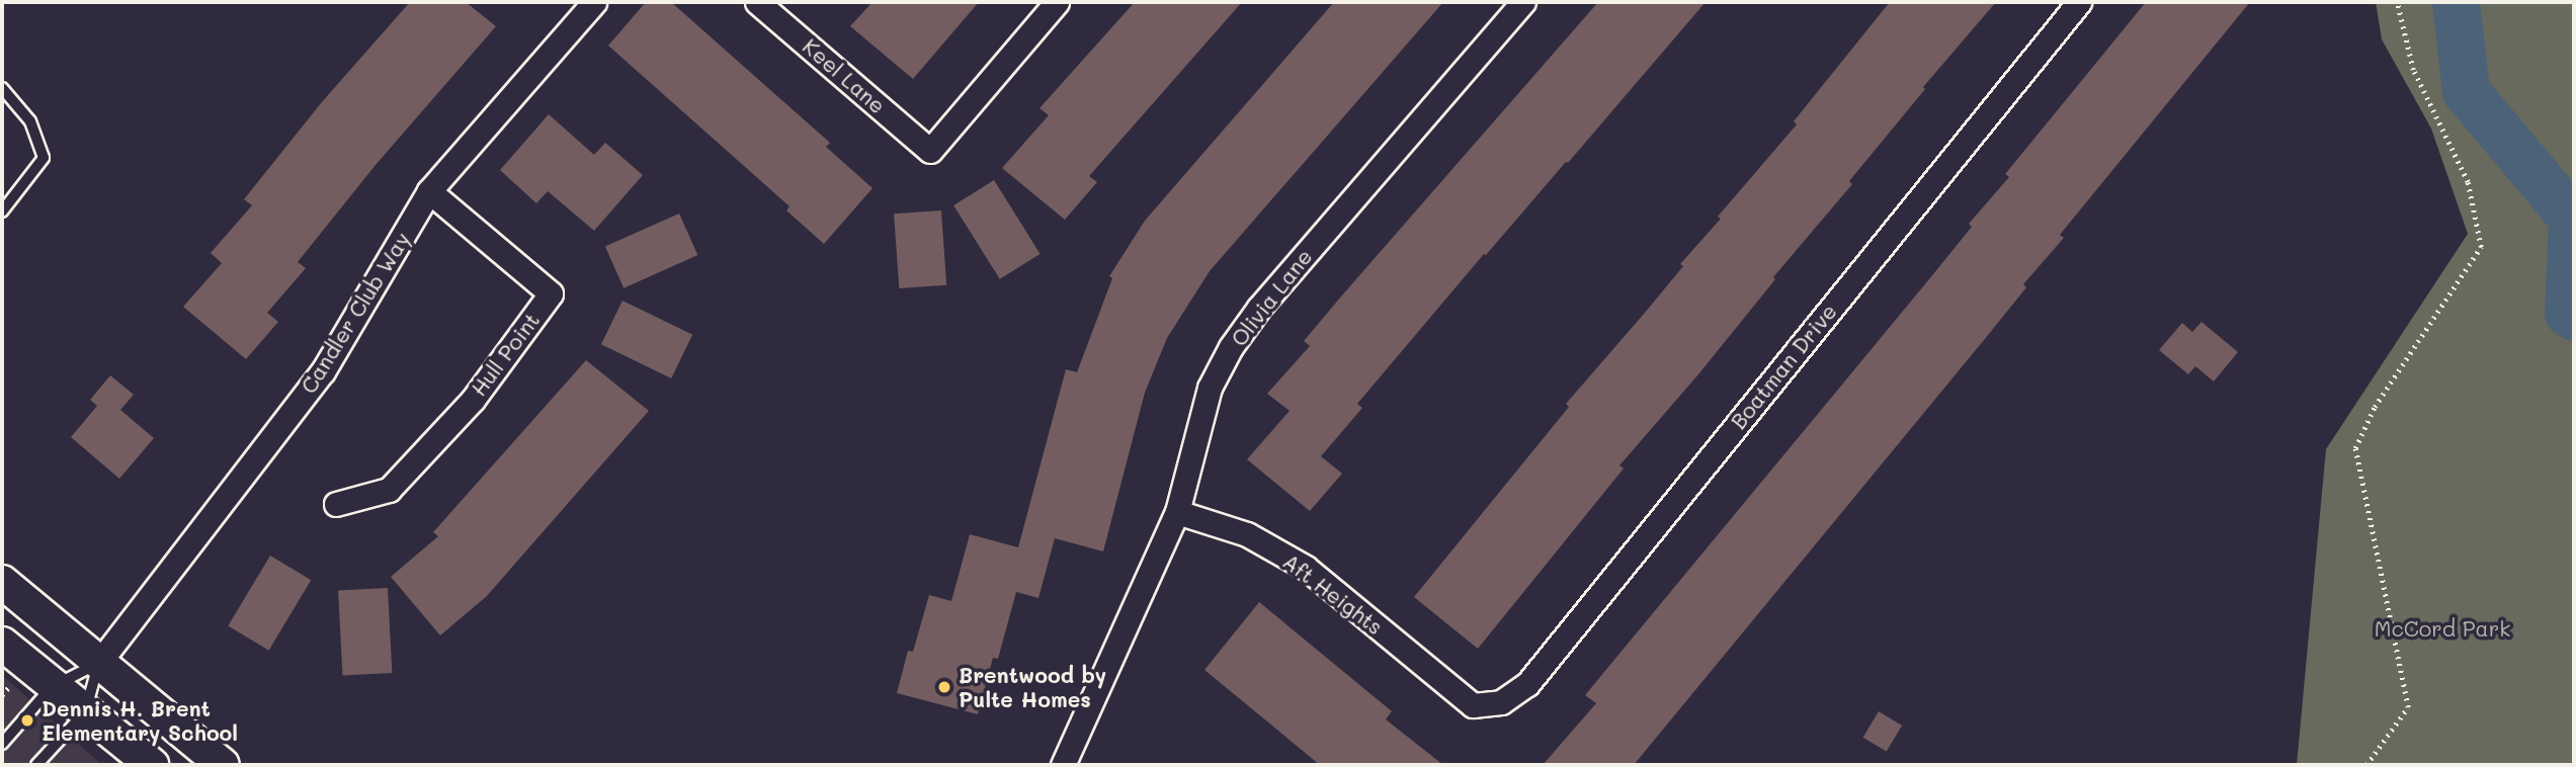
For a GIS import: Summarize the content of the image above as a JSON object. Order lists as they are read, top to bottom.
{
  "streets": {
    "street": [
      "Keel Lane",
      "Olivia Lane",
      "Candler Club Way",
      "Hull Point",
      "Boatman Drive",
      "Aft Heights"
    ]
  },
  "crossings": [
    ["Olivia Lane", "Aft Heights"],
    ["Candler Club Way", "Hull Point"],
    ["Boatman Drive", "Aft Heights"]
  ],
  "parks": ["McCord Park"],
  "places": ["Brentwood by Pulte Homes", "Dennis H. Brent Elementary School"]
}
